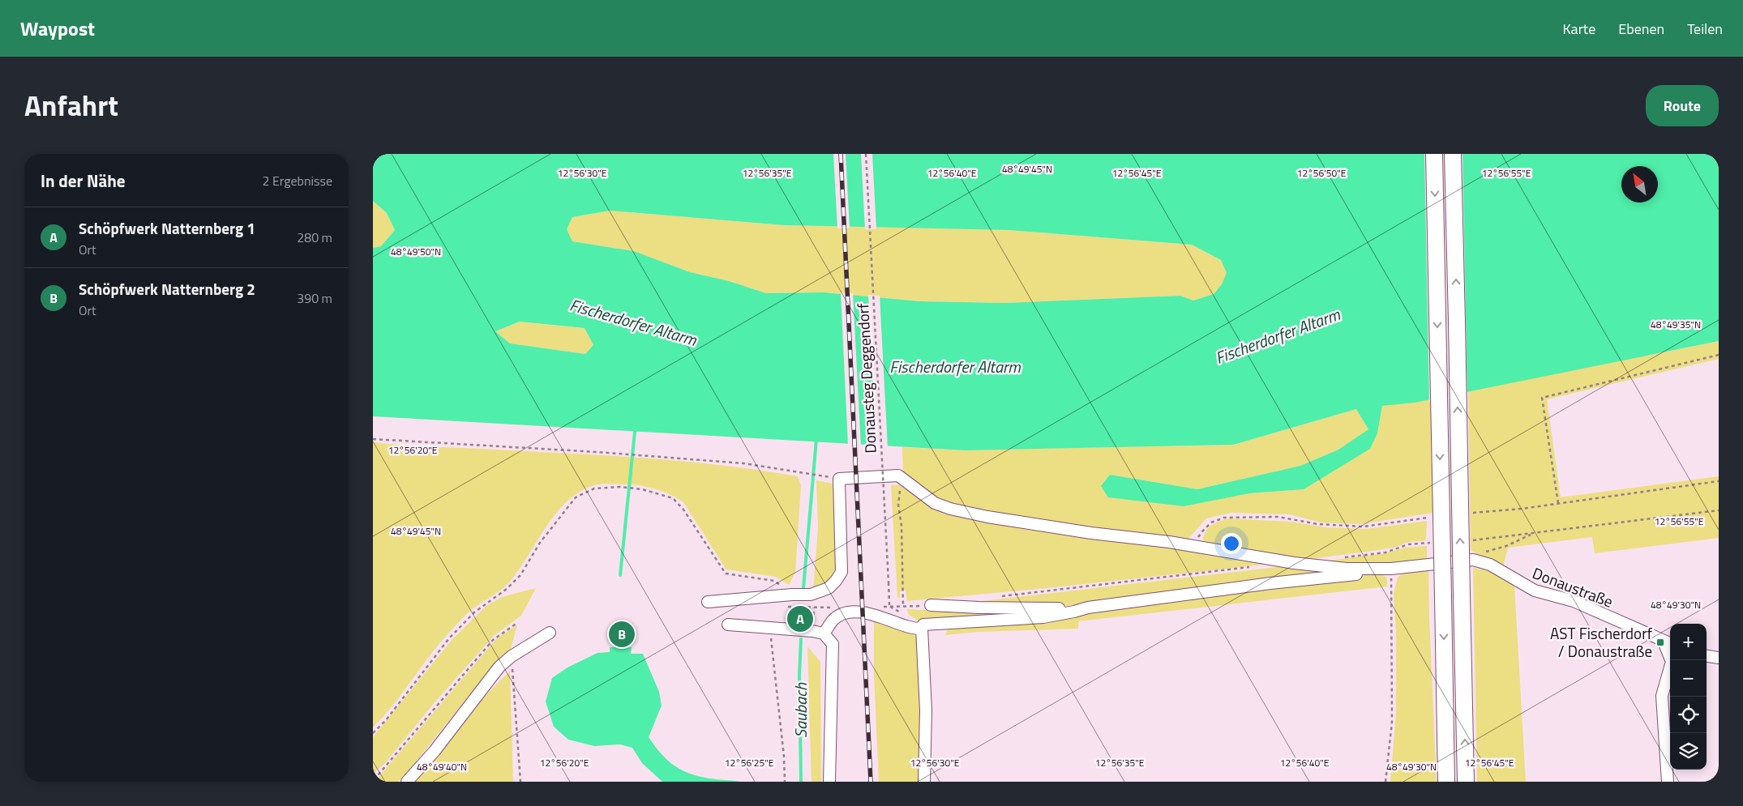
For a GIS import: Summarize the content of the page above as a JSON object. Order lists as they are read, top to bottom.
{
  "streets": {
    "street": ["Donaustraße"],
    "path": ["Donausteg Deggendorf"]
  },
  "water": ["Fischerdorfer Altarm", "Saubach"],
  "places": {
    "transit": ["AST Fischerdorf / Donaustraße"]
  },
  "north": "top left",
  "page": {
    "header": "Waypost",
    "nav": ["Karte", "Ebenen", "Teilen"],
    "title": "Anfahrt",
    "buttons": "Route",
    "heading": ["In der Nähe", "2 Ergebnisse"],
    "list": [
      {
        "mark": "A",
        "name": "Schöpfwerk Natternberg 1",
        "note": "Ort",
        "value": "280 m"
      },
      {
        "mark": "B",
        "name": "Schöpfwerk Natternberg 2",
        "note": "Ort",
        "value": "390 m"
      }
    ],
    "pins": ["A", "B"],
    "map_buttons": ["+", "−"]
  },
  "coordinates": [
    "48°49'45\"N",
    "12°56'30\"E",
    "12°56'35\"E",
    "12°56'40\"E",
    "12°56'45\"E",
    "12°56'50\"E",
    "12°56'55\"E",
    "48°49'50\"N",
    "48°49'35\"N",
    "12°56'20\"E",
    "48°49'30\"N",
    "12°56'25\"E",
    "48°49'40\"N"
  ]
}
